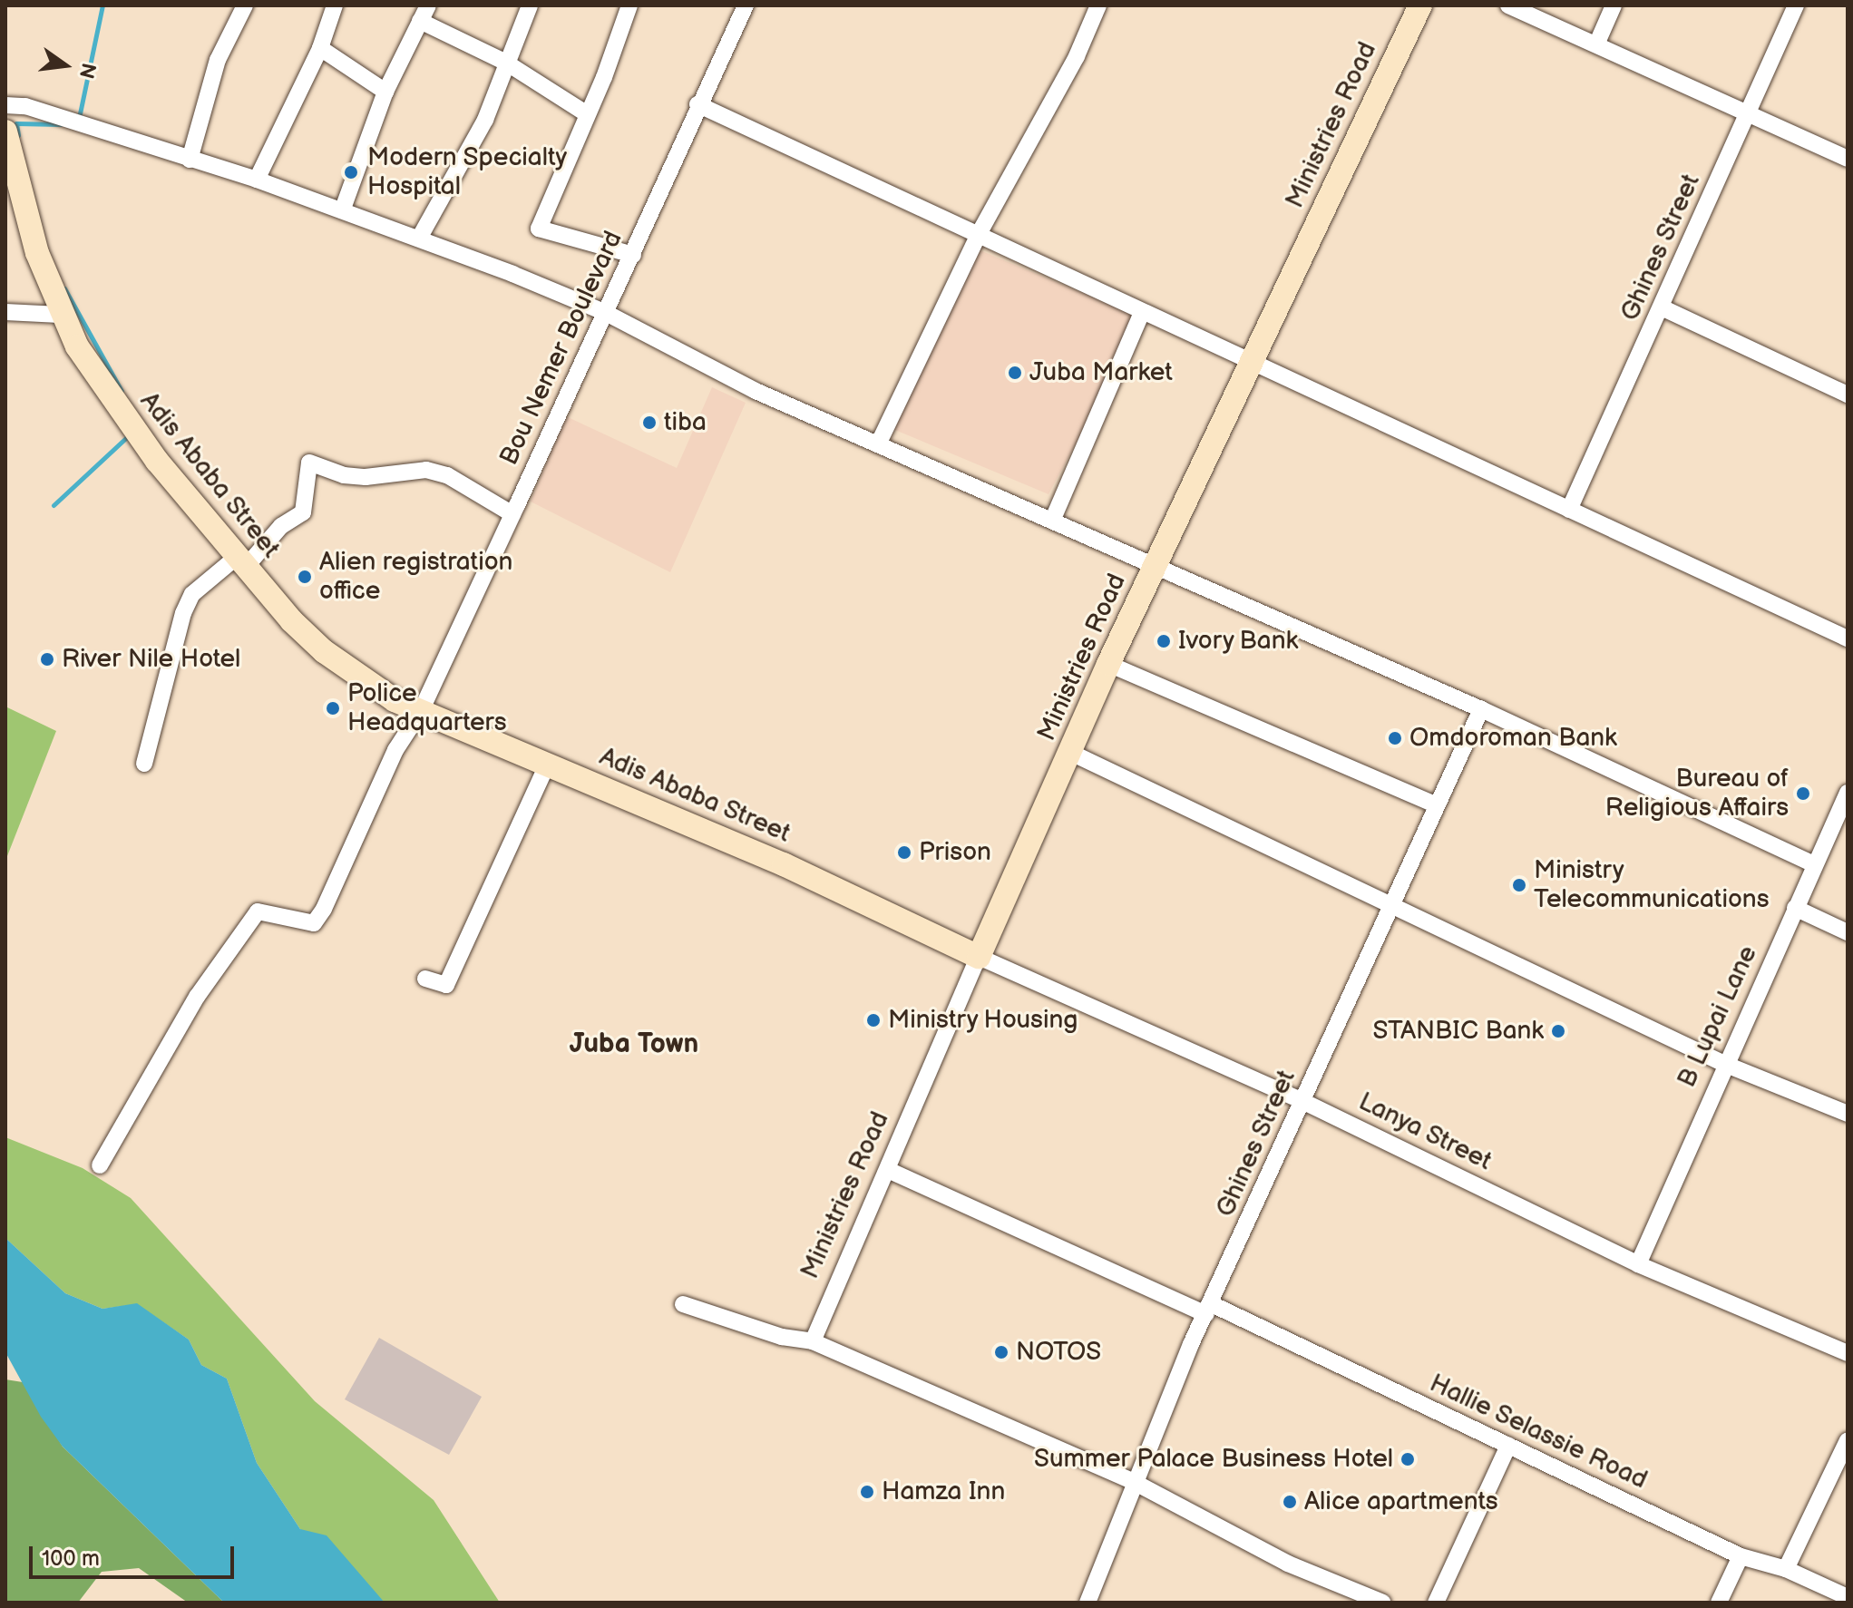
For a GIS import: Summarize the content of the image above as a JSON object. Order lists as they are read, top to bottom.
{
  "streets": {
    "street": [
      "Ministries Road",
      "Ghines Street",
      "Bou Nemer Boulevard",
      "Adis Ababa Street",
      "B Lupai Lane",
      "Lanya Street",
      "Hallie Selassie Road"
    ]
  },
  "crossings": [
    ["Ministries Road", "Adis Ababa Street"],
    ["Ministries Road", "Lanya Street"],
    ["Ministries Road", "Hallie Selassie Road"],
    ["Ghines Street", "Lanya Street"],
    ["Ghines Street", "Hallie Selassie Road"],
    ["Bou Nemer Boulevard", "Adis Ababa Street"],
    ["Adis Ababa Street", "Lanya Street"],
    ["B Lupai Lane", "Lanya Street"]
  ],
  "districts": ["Juba Town"],
  "places": [
    "Modern Specialty Hospital",
    "Juba Market",
    "tiba",
    "Alien registration office",
    "Ivory Bank",
    "River Nile Hotel",
    "Police Headquarters",
    "Omdoroman Bank",
    "Bureau of Religious Affairs",
    "Prison",
    "Ministry Telecommunications",
    "Ministry Housing",
    "STANBIC Bank",
    "NOTOS",
    "Summer Palace Business Hotel",
    "Hamza Inn",
    "Alice apartments"
  ],
  "scale_bar": "100 m",
  "north": "right"
}
